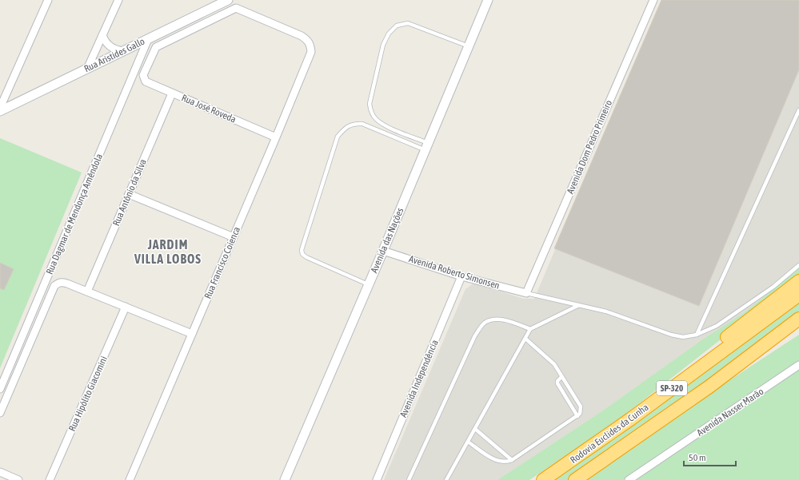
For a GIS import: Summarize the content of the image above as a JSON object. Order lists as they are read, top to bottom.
{
  "streets": {
    "highway": ["SP-320", "Rodovia Euclides da Cunha"],
    "street": [
      "Rua Aristides Gallo",
      "Rua José Roveda",
      "Avenida Dom Pedro Primeiro",
      "Rua Antônio da Silva",
      "Rua Dagmar de Mendonça Amêndola",
      "Avenida das Nações",
      "Rua Francisco Coienca",
      "Avenida Roberto Simonsen",
      "Avenida Independência",
      "Rua Hipólito Giacomini",
      "Avenida Nasser Marão"
    ]
  },
  "crossings": [
    ["Rua Aristides Gallo", "Rua Dagmar de Mendonça Amêndola"],
    ["Rua José Roveda", "Rua Antônio da Silva"],
    ["Rua José Roveda", "Rua Francisco Coienca"],
    ["Avenida Dom Pedro Primeiro", "Avenida Roberto Simonsen"],
    ["Avenida das Nações", "Avenida Roberto Simonsen"],
    ["Avenida Roberto Simonsen", "Avenida Independência"]
  ],
  "districts": ["JARDIM VILLA LOBOS"],
  "scale_bar": "50 m"
}
